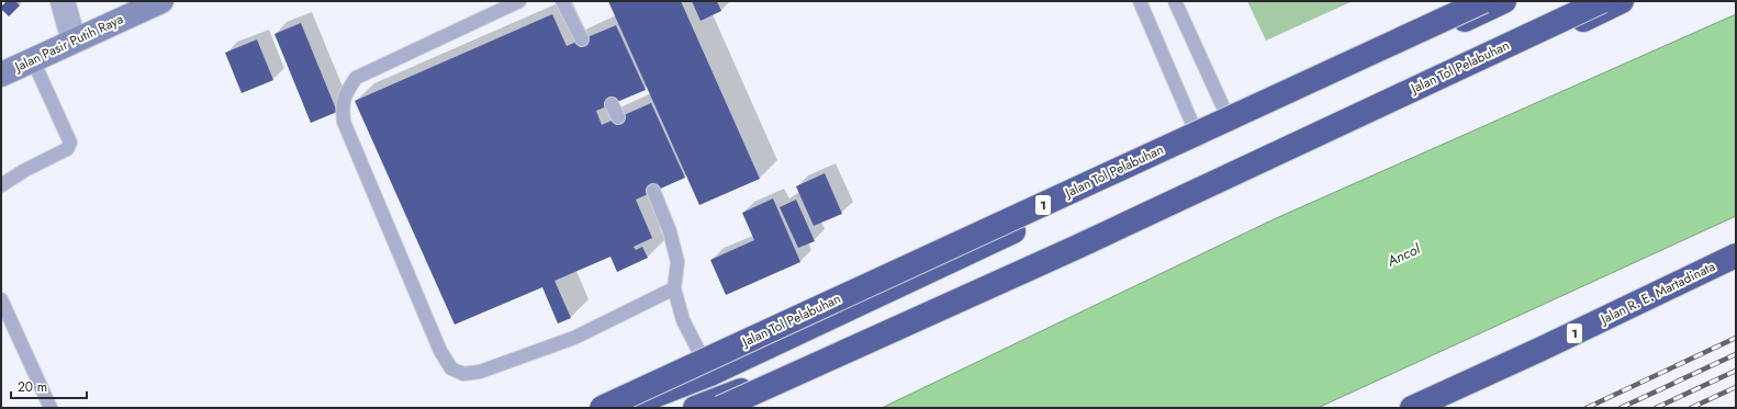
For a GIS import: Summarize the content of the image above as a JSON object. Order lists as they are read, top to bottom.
{
  "streets": {
    "highway": ["Jalan Tol Pelabuhan", "1", "Jalan R. E. Martadinata"],
    "street": ["Jalan Pasir Putih Raya"]
  },
  "water": ["Ancol"],
  "scale_bar": "20 m"
}
